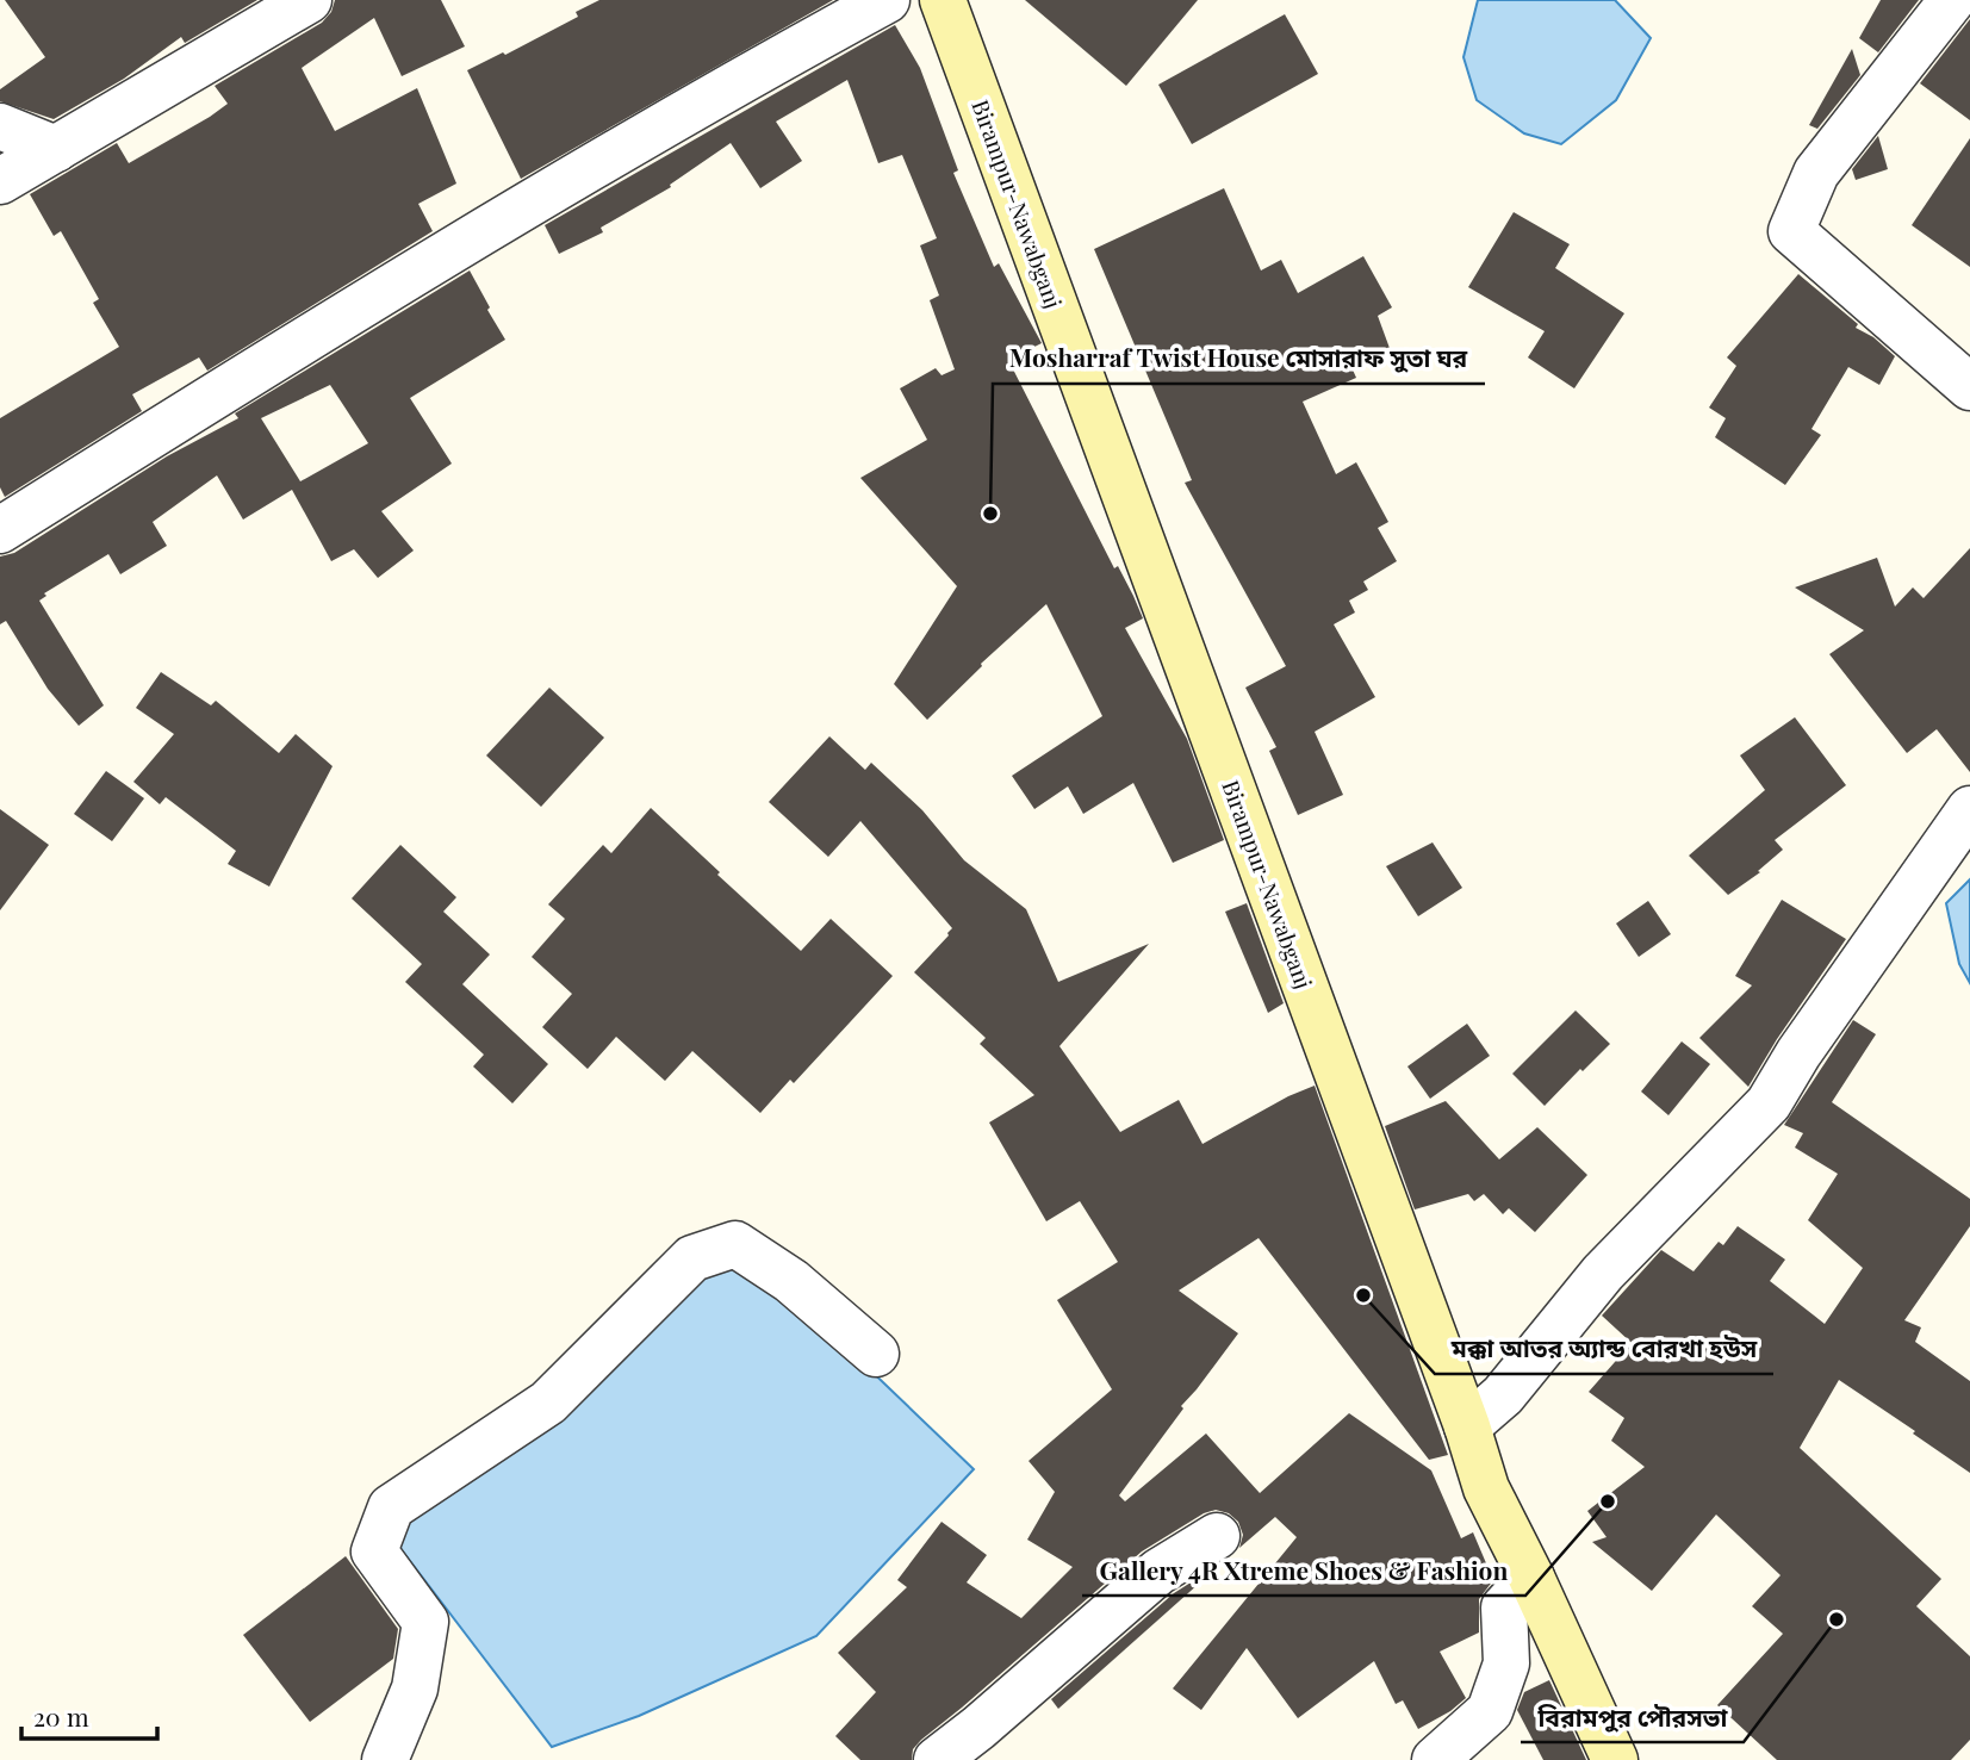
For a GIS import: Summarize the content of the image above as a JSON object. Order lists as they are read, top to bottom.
{
  "streets": {
    "main road": ["Birampur-Nawabganj"]
  },
  "places": [
    "Mosharraf Twist House মোসারাফ সুতা ঘর",
    "মক্কা আতর অ্যান্ড বোরখা হউস",
    "Gallery 4R Xtreme Shoes & Fashion",
    "বিরামপুর পৌরসভা"
  ],
  "scale_bar": "20 m"
}
